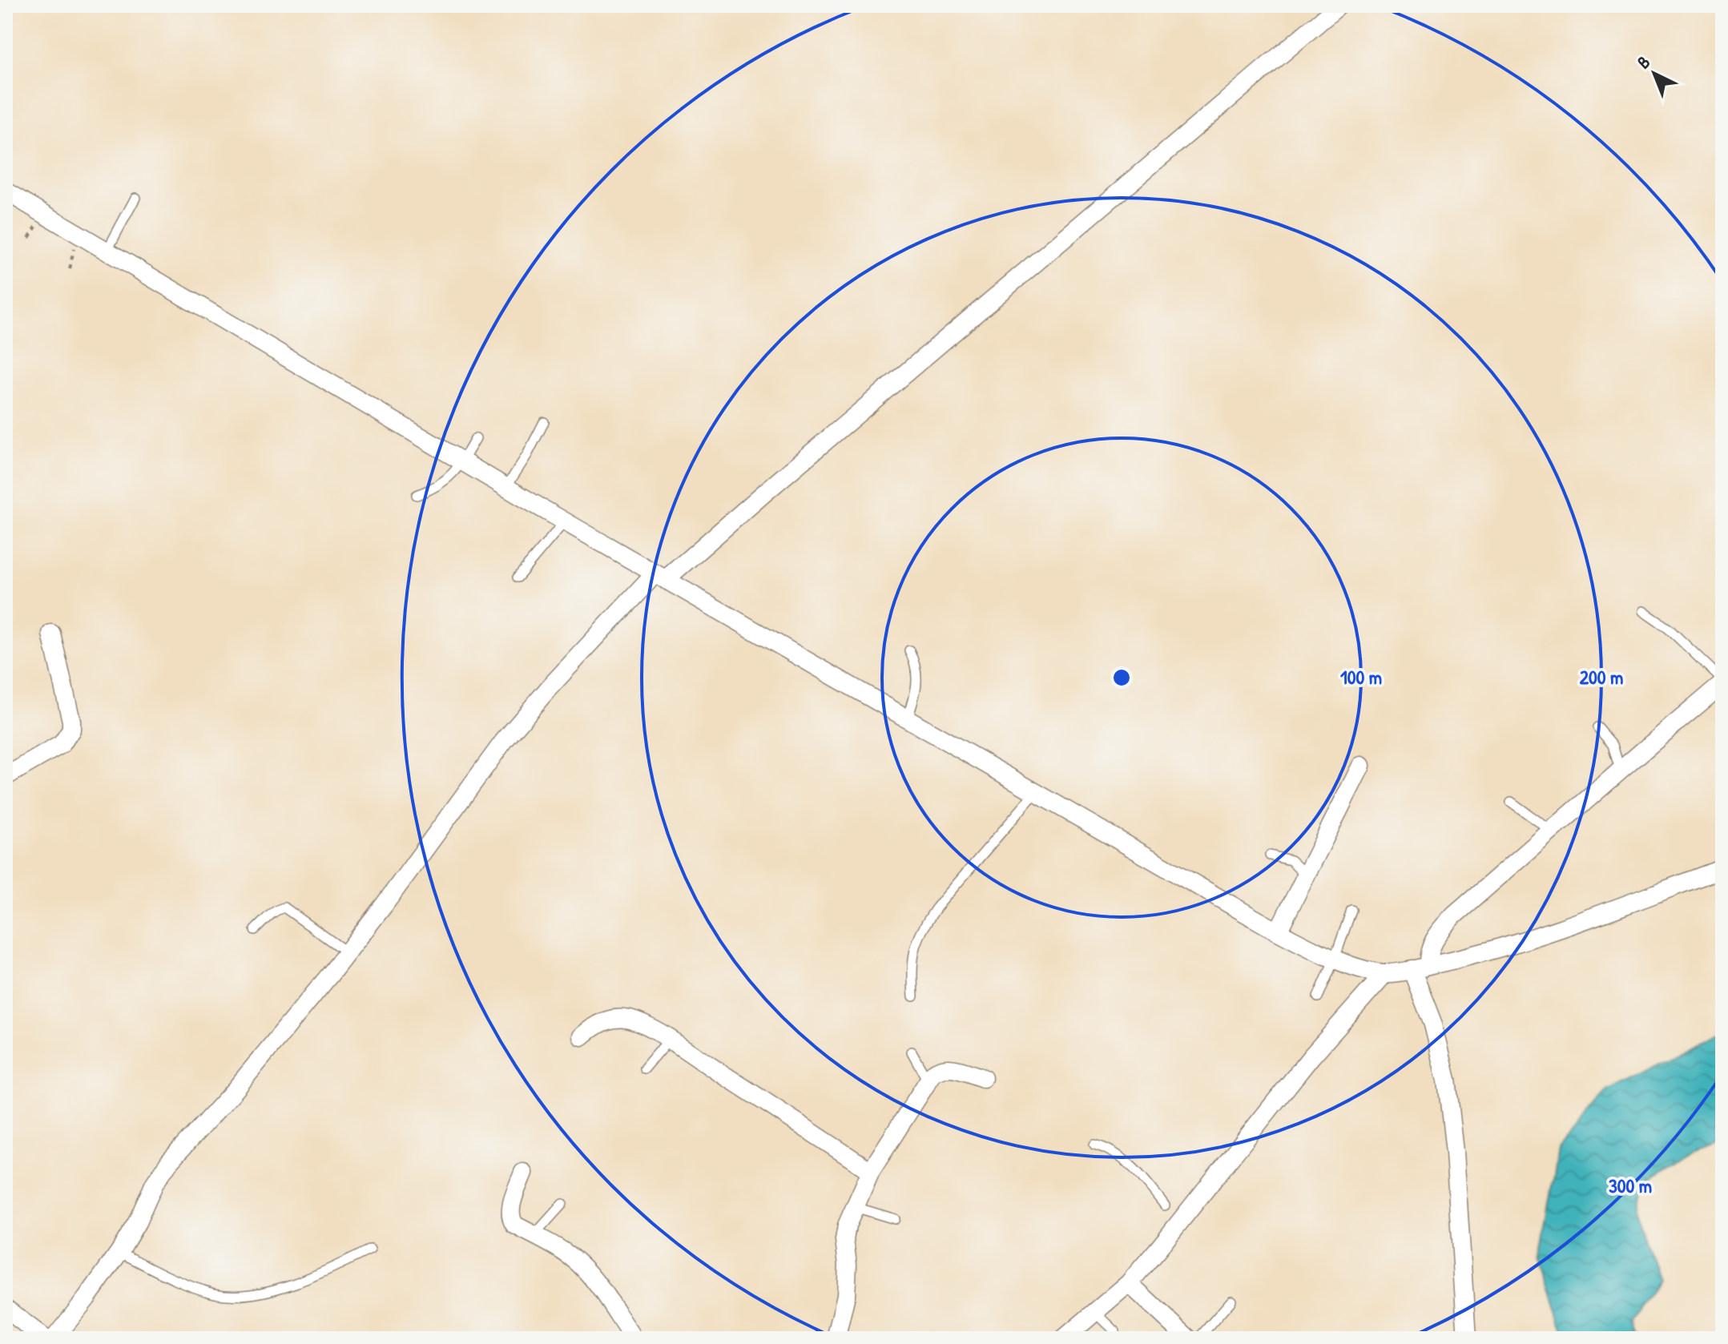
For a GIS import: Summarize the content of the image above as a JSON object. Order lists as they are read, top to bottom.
{
  "north": "top left",
  "rings": ["100 m", "200 m", "300 m"]
}
